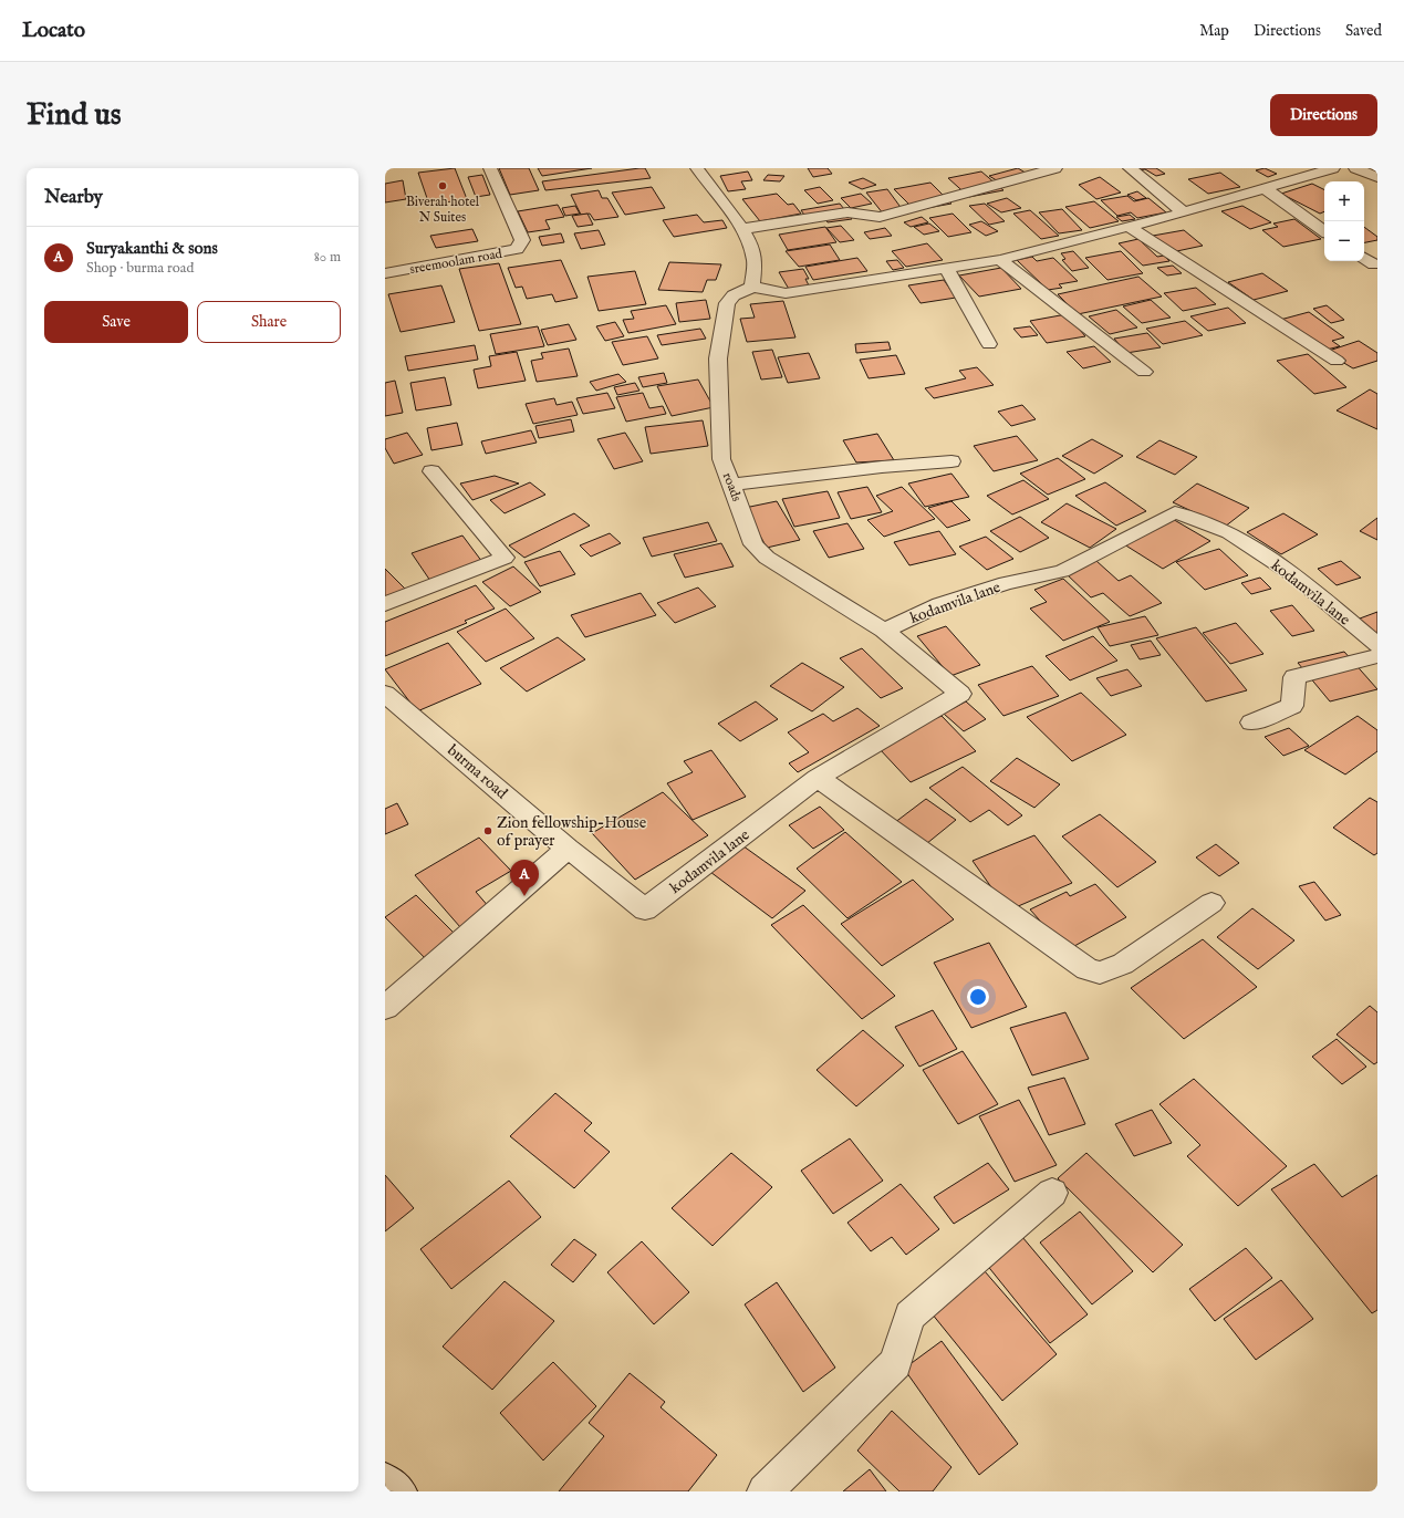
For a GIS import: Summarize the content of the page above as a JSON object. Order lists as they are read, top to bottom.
{
  "streets": {
    "street": [
      "sreemoolam road",
      "roads",
      "kodamvila lane",
      "burma road"
    ]
  },
  "crossings": [
    ["roads", "kodamvila lane"],
    ["kodamvila lane", "burma road"]
  ],
  "places": ["Biverah hotel N Suites", "Zion fellowship-House of prayer"],
  "page": {
    "header": "Locato",
    "nav": ["Map", "Directions", "Saved"],
    "buttons": [
      "Directions",
      ["Save", "Share"]
    ],
    "title": "Find us",
    "heading": "Nearby",
    "map_buttons": ["+", "−"],
    "list": [
      {
        "mark": "A",
        "name": "Suryakanthi & sons",
        "note": "Shop · burma road",
        "value": "80 m"
      }
    ],
    "pins": "A"
  }
}
